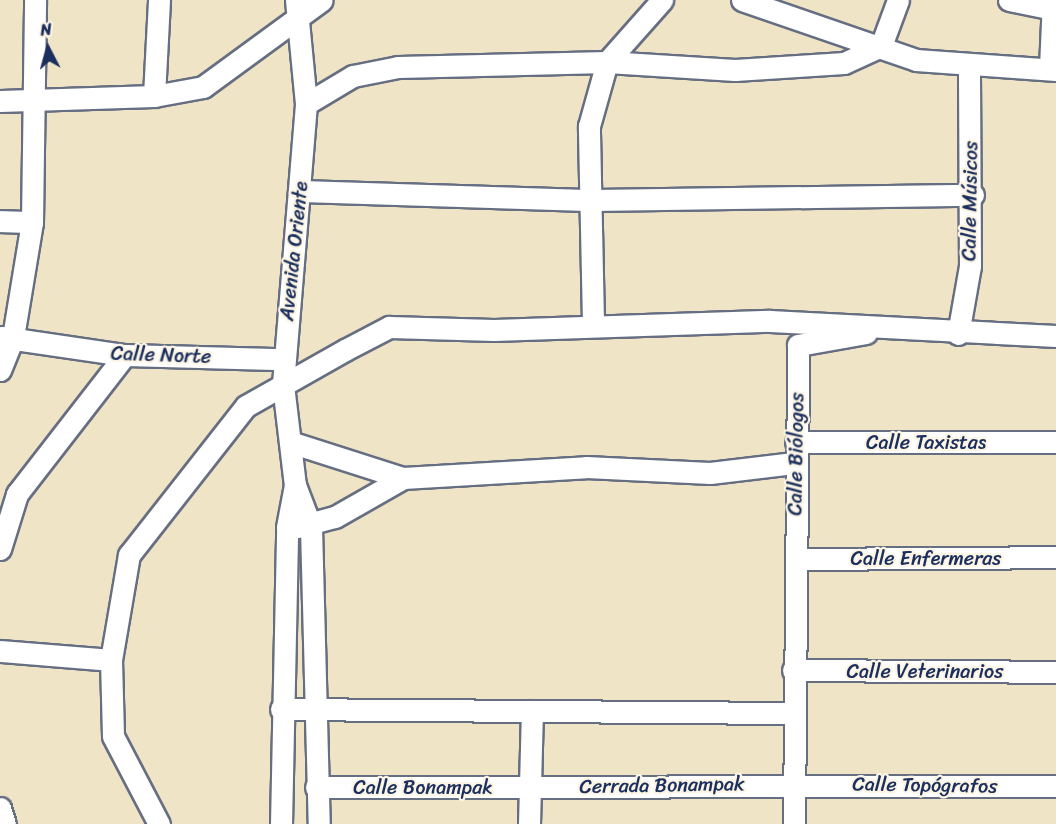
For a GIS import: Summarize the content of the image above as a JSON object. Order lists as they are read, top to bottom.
{
  "streets": {
    "street": [
      "Calle Músicos",
      "Avenida Oriente",
      "Calle Norte",
      "Calle Taxistas",
      "Calle Biólogos",
      "Calle Enfermeras",
      "Calle Veterinarios",
      "Cerrada Bonampak",
      "Calle Topógrafos",
      "Calle Bonampak"
    ]
  },
  "crossings": [
    ["Calle Músicos", "Calle Biólogos"],
    ["Avenida Oriente", "Calle Norte"],
    ["Avenida Oriente", "Calle Bonampak"],
    ["Calle Taxistas", "Calle Biólogos"],
    ["Calle Biólogos", "Calle Enfermeras"],
    ["Calle Biólogos", "Calle Veterinarios"],
    ["Calle Biólogos", "Cerrada Bonampak"],
    ["Calle Biólogos", "Calle Topógrafos"],
    ["Cerrada Bonampak", "Calle Topógrafos"],
    ["Cerrada Bonampak", "Calle Bonampak"]
  ],
  "north": "top"
}
